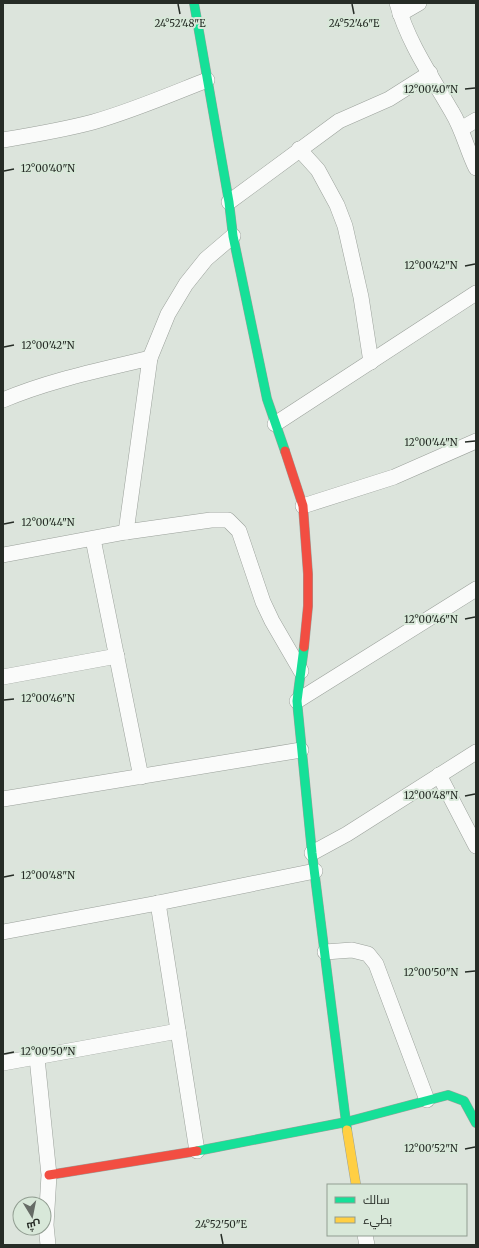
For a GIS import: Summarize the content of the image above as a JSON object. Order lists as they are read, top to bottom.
{
  "legend": ["سالك", "بطيء"],
  "north": "bottom",
  "coordinates": [
    "24°52'48\"E",
    "24°52'46\"E",
    "12°00'40\"N",
    "12°00'42\"N",
    "12°00'44\"N",
    "12°00'46\"N",
    "12°00'48\"N",
    "12°00'50\"N",
    "12°00'52\"N",
    "24°52'50\"E"
  ]
}
